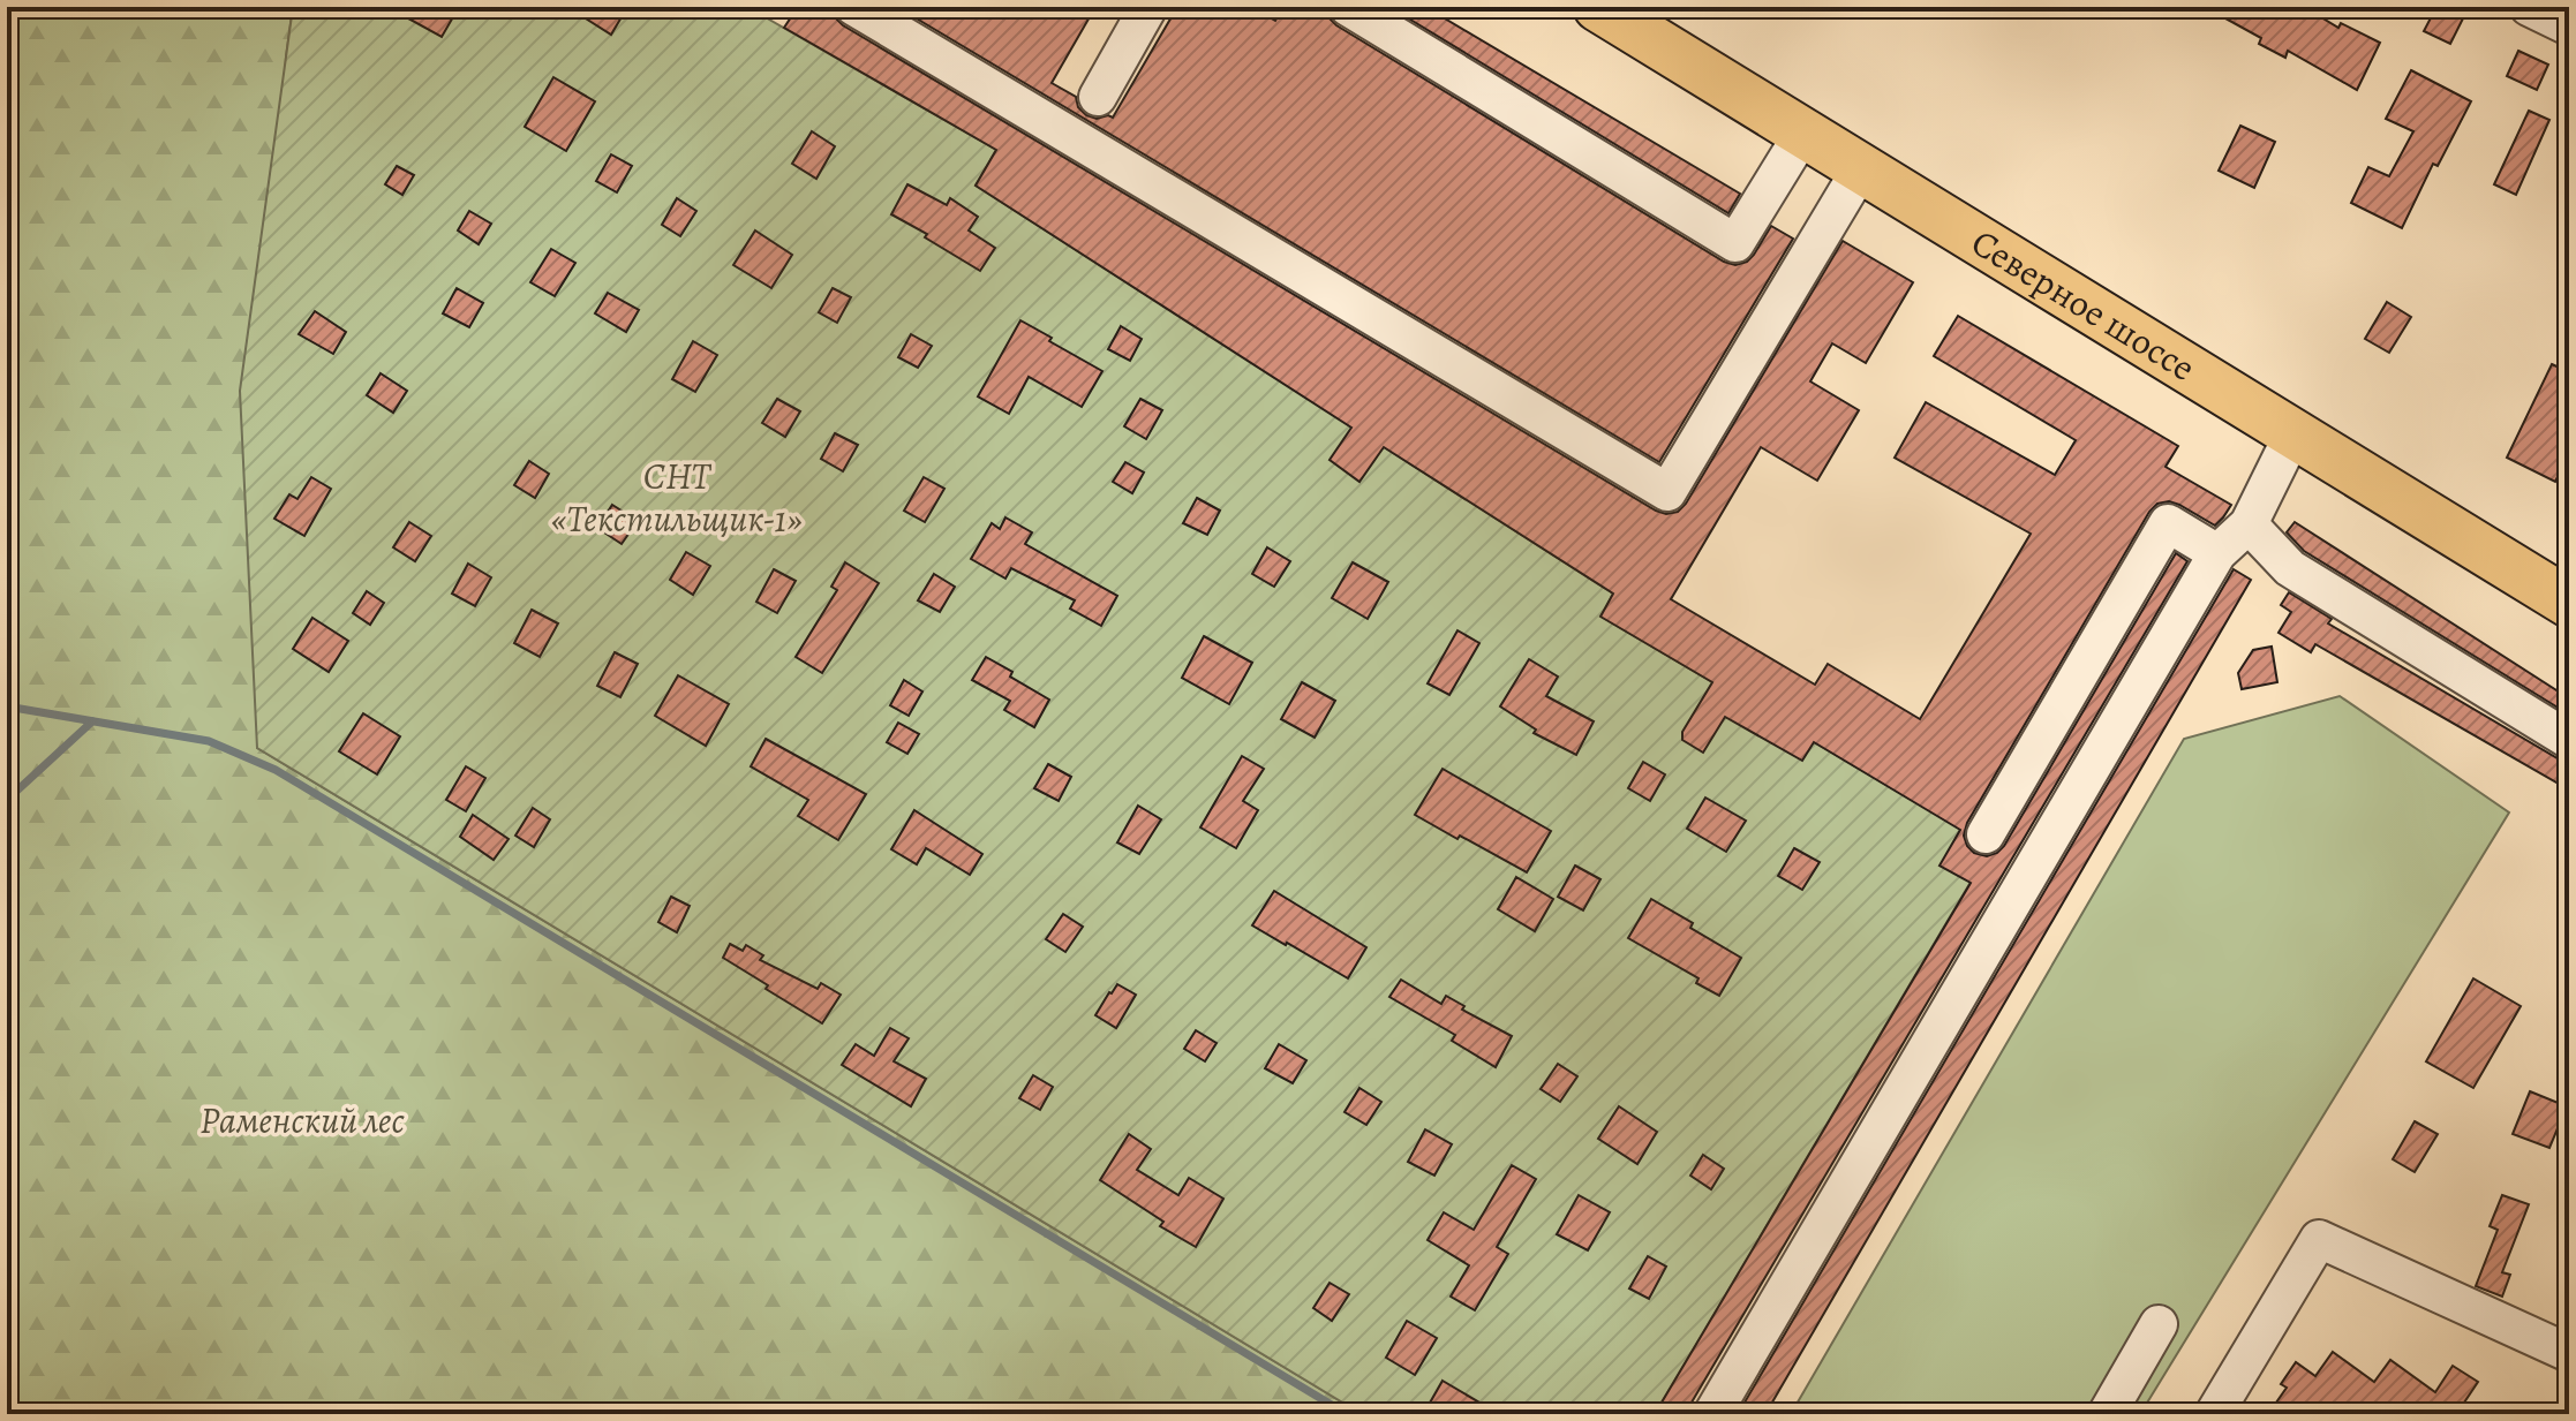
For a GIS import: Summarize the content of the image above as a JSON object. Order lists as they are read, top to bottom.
{
  "streets": {
    "main road": ["Северное шоссе"]
  },
  "parks": ["СНТ «Текстильщик-1»", "Раменский лес"]
}
